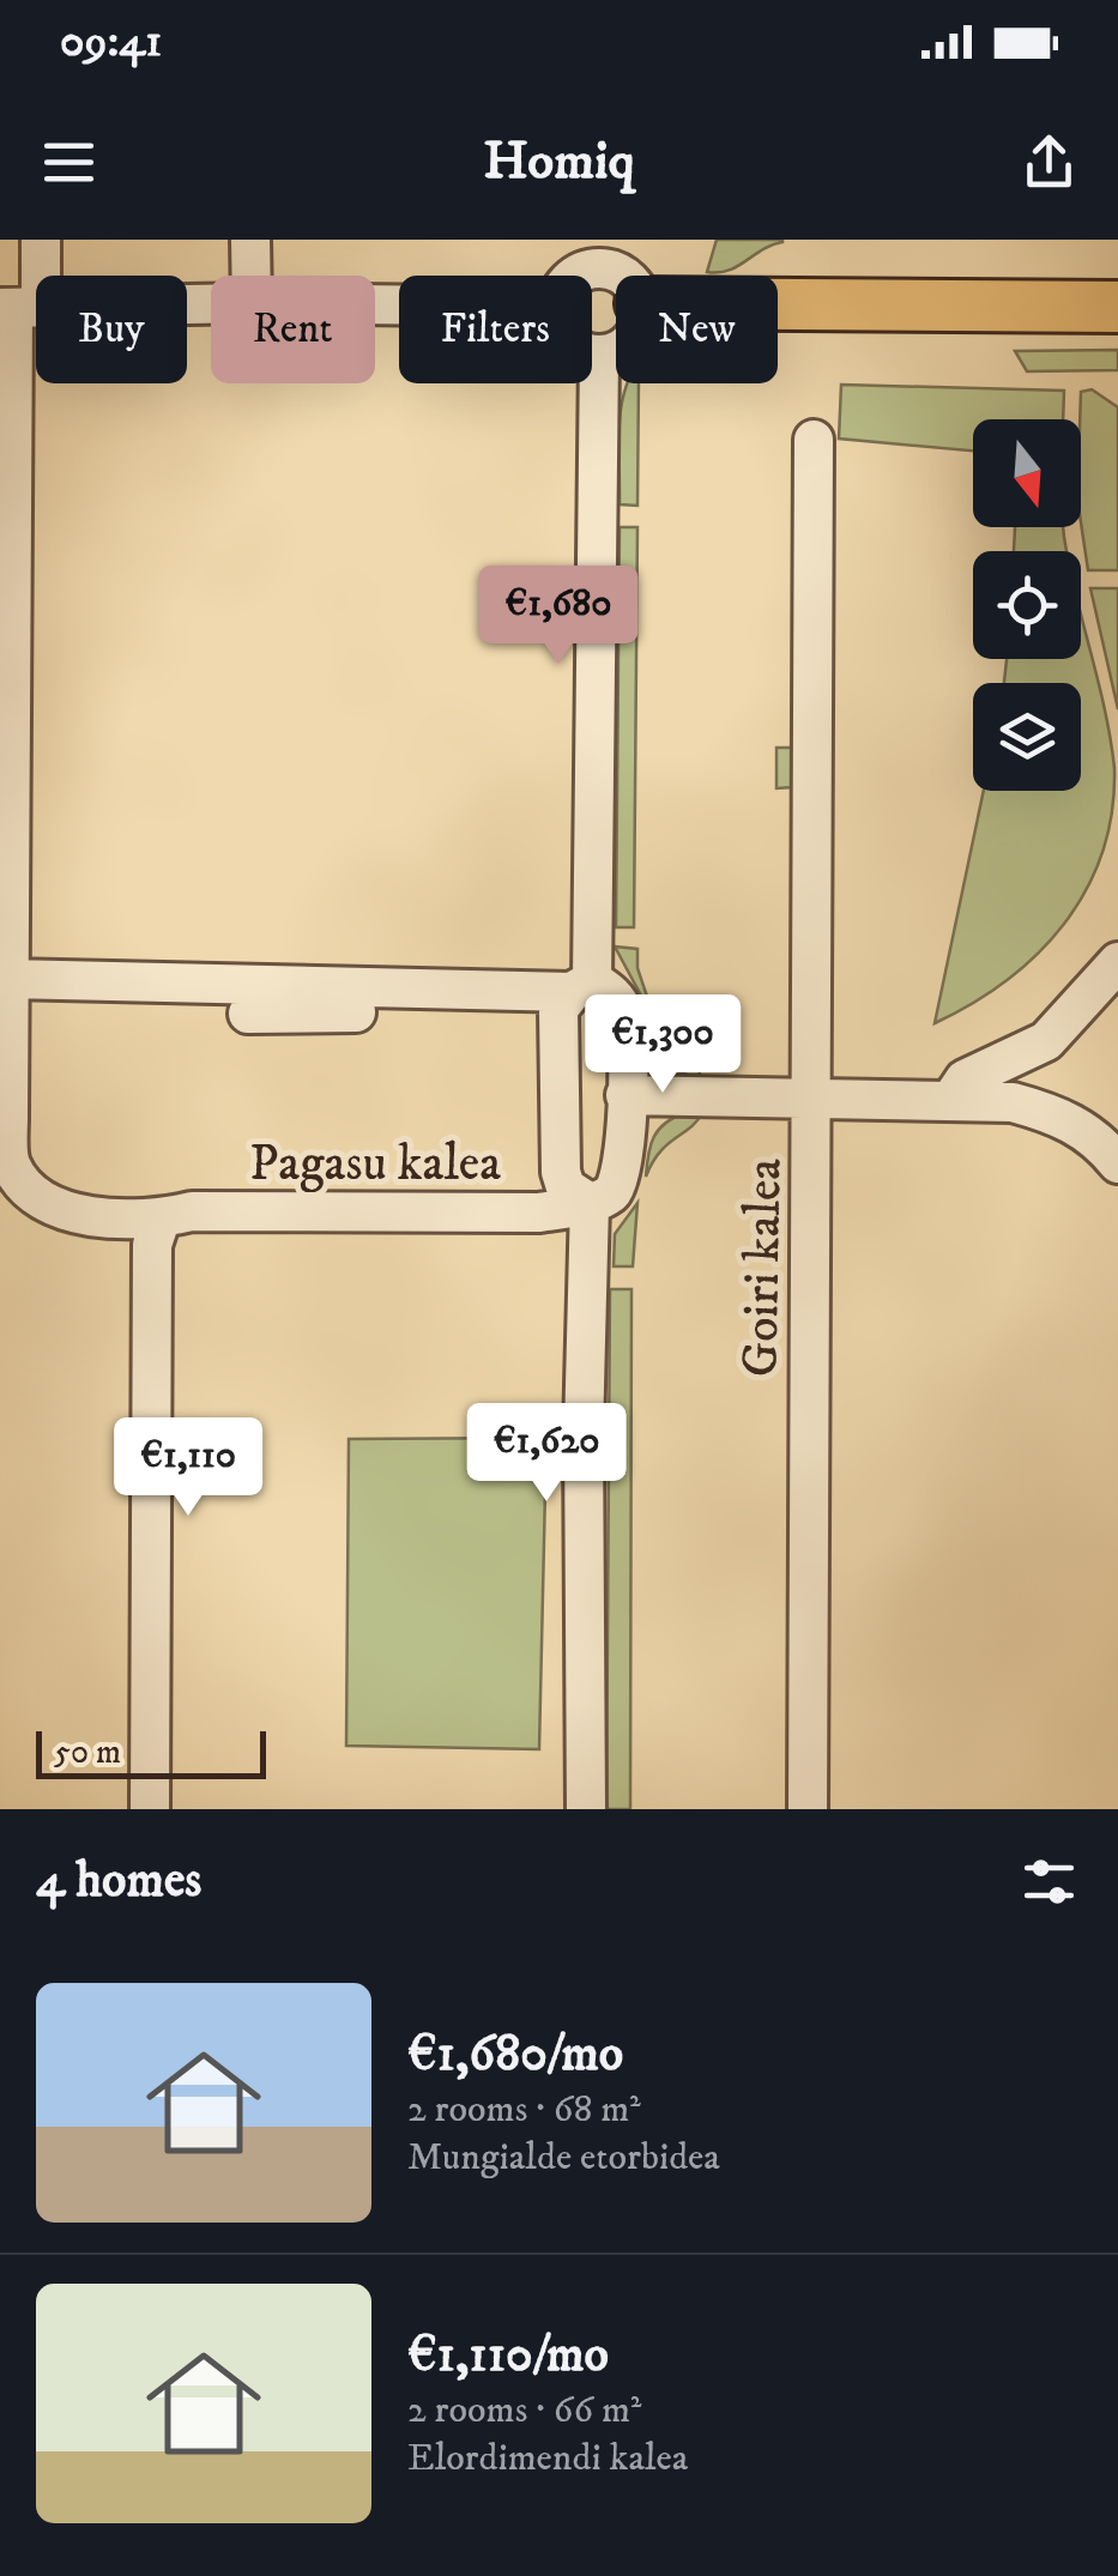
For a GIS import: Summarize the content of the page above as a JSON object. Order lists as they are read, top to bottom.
{
  "streets": {
    "street": ["Pagasu kalea", "Goiri kalea"]
  },
  "scale_bar": "50 m",
  "north": "bottom",
  "page": {
    "status": "09:41",
    "header": "Homiq",
    "chip": [
      "Buy",
      "Rent",
      "Filters",
      "New"
    ],
    "price": [
      "€1,680",
      "€1,300",
      "€1,620",
      "€1,110"
    ],
    "scale": "50 m",
    "heading": "4 homes",
    "list": [
      {
        "name": "€1,680/mo",
        "note": "2 rooms · 68 m² · Mungialde etorbidea"
      },
      {
        "name": "€1,110/mo",
        "note": "2 rooms · 66 m² · Elordimendi kalea"
      }
    ]
  }
}
